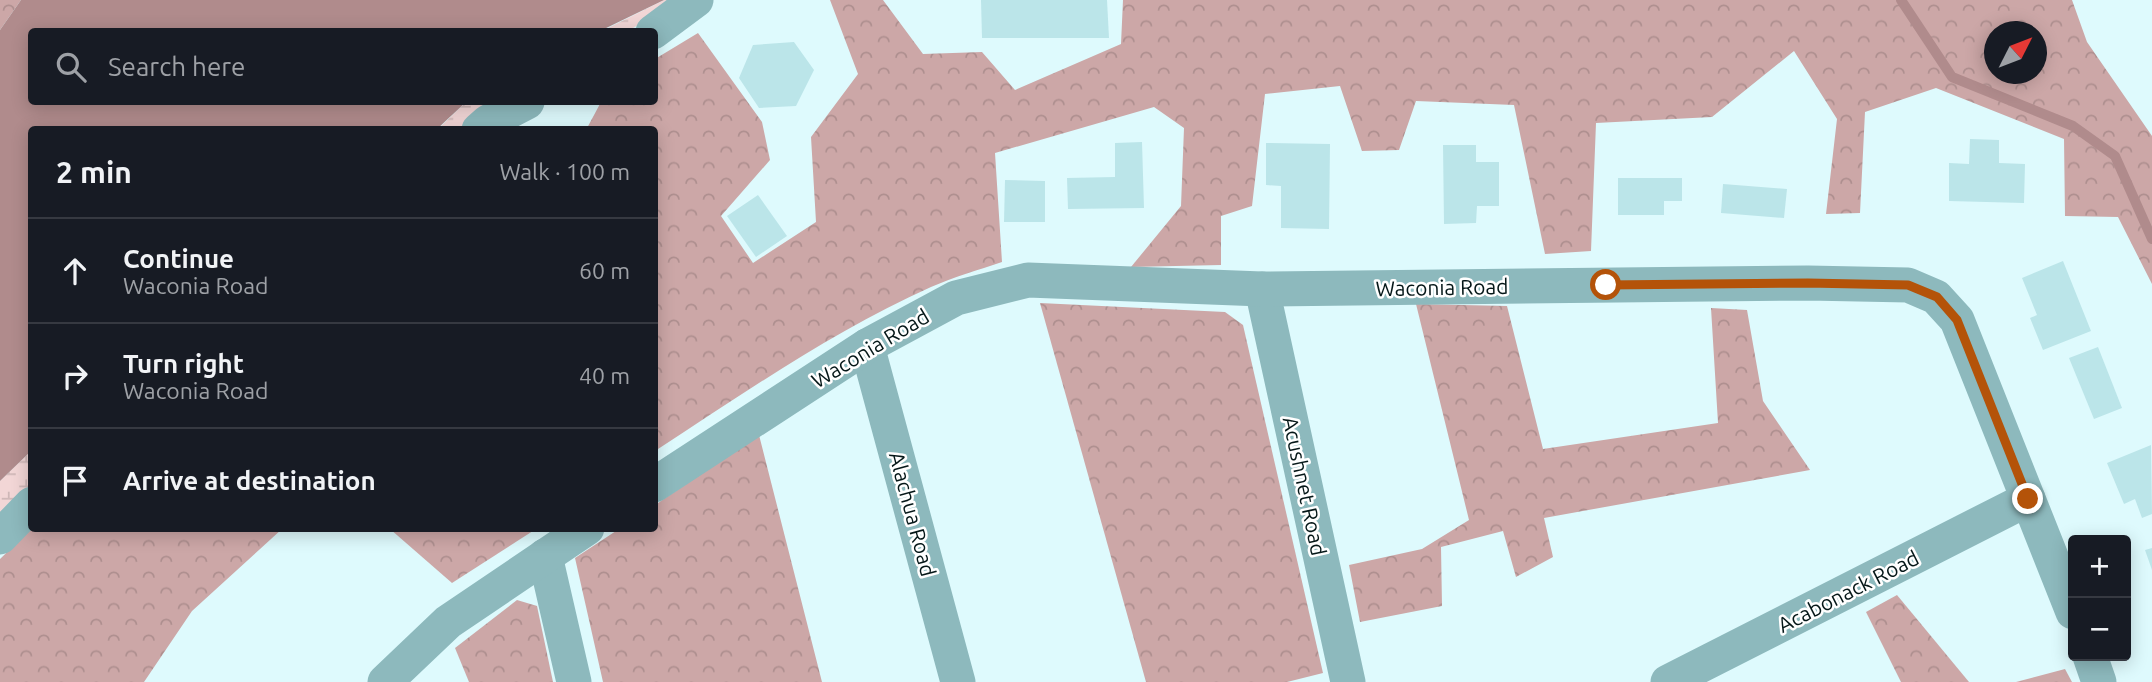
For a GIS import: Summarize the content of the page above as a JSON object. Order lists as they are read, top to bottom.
{
  "streets": {
    "street": [
      "Waconia Road",
      "Acushnet Road",
      "Alachua Road",
      "Acabonack Road"
    ]
  },
  "crossings": [
    ["Waconia Road", "Acushnet Road"],
    ["Waconia Road", "Alachua Road"],
    ["Waconia Road", "Acabonack Road"]
  ],
  "north": "top right",
  "page": {
    "search": "Search here",
    "heading": ["2 min", "Walk · 100 m"],
    "list": [
      ["Continue", "Waconia Road", "60 m"],
      ["Turn right", "Waconia Road", "40 m"],
      "Arrive at destination"
    ],
    "map_buttons": ["+", "−"]
  }
}
